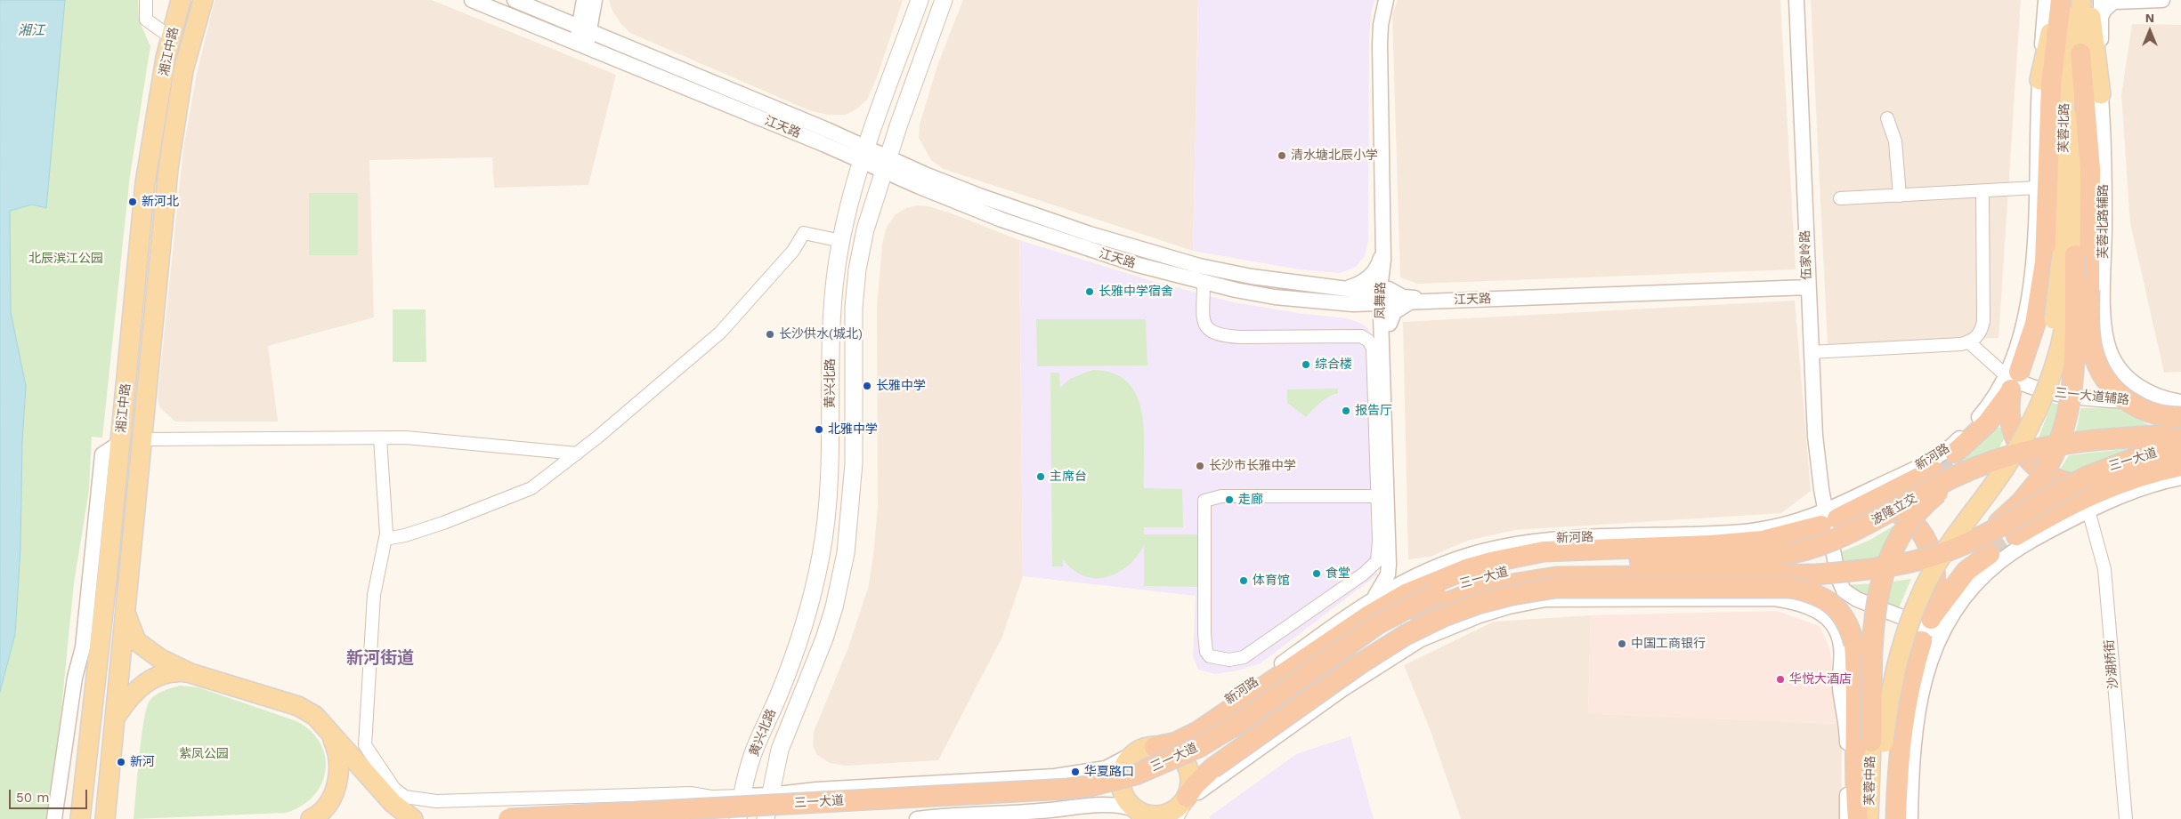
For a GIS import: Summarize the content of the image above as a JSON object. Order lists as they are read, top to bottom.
{
  "streets": {
    "highway": ["三一大道", "波隆立交"],
    "main road": [
      "湘江中路",
      "芙蓉北路",
      "黄兴北路",
      "芙蓉中路"
    ],
    "street": [
      "江天路",
      "芙蓉北路辅路",
      "伍家岭路",
      "凤舞路",
      "三一大道辅路",
      "新河路",
      "沙湖桥街"
    ]
  },
  "crossings": [
    ["江天路", "伍家岭路"],
    ["江天路", "凤舞路"],
    ["江天路", "黄兴北路"],
    ["芙蓉北路辅路", "三一大道辅路"],
    ["伍家岭路", "新河路"],
    ["凤舞路", "新河路"],
    ["黄兴北路", "新河路"],
    ["三一大道辅路", "新河路"],
    ["三一大道", "波隆立交"]
  ],
  "districts": ["新河街道"],
  "water": ["湘江"],
  "parks": ["北辰滨江公园", "紫凤公园"],
  "places": [
    "清水塘北辰小学",
    "新河北",
    "长雅中学宿舍",
    "长沙供水(城北)",
    "综合楼",
    "长雅中学",
    "报告厅",
    "北雅中学",
    "长沙市长雅中学",
    "主席台",
    "走廊",
    "食堂",
    "体育馆",
    "中国工商银行",
    "华悦大酒店",
    "新河",
    "华夏路口"
  ],
  "scale_bar": "50 m",
  "north": "top"
}
